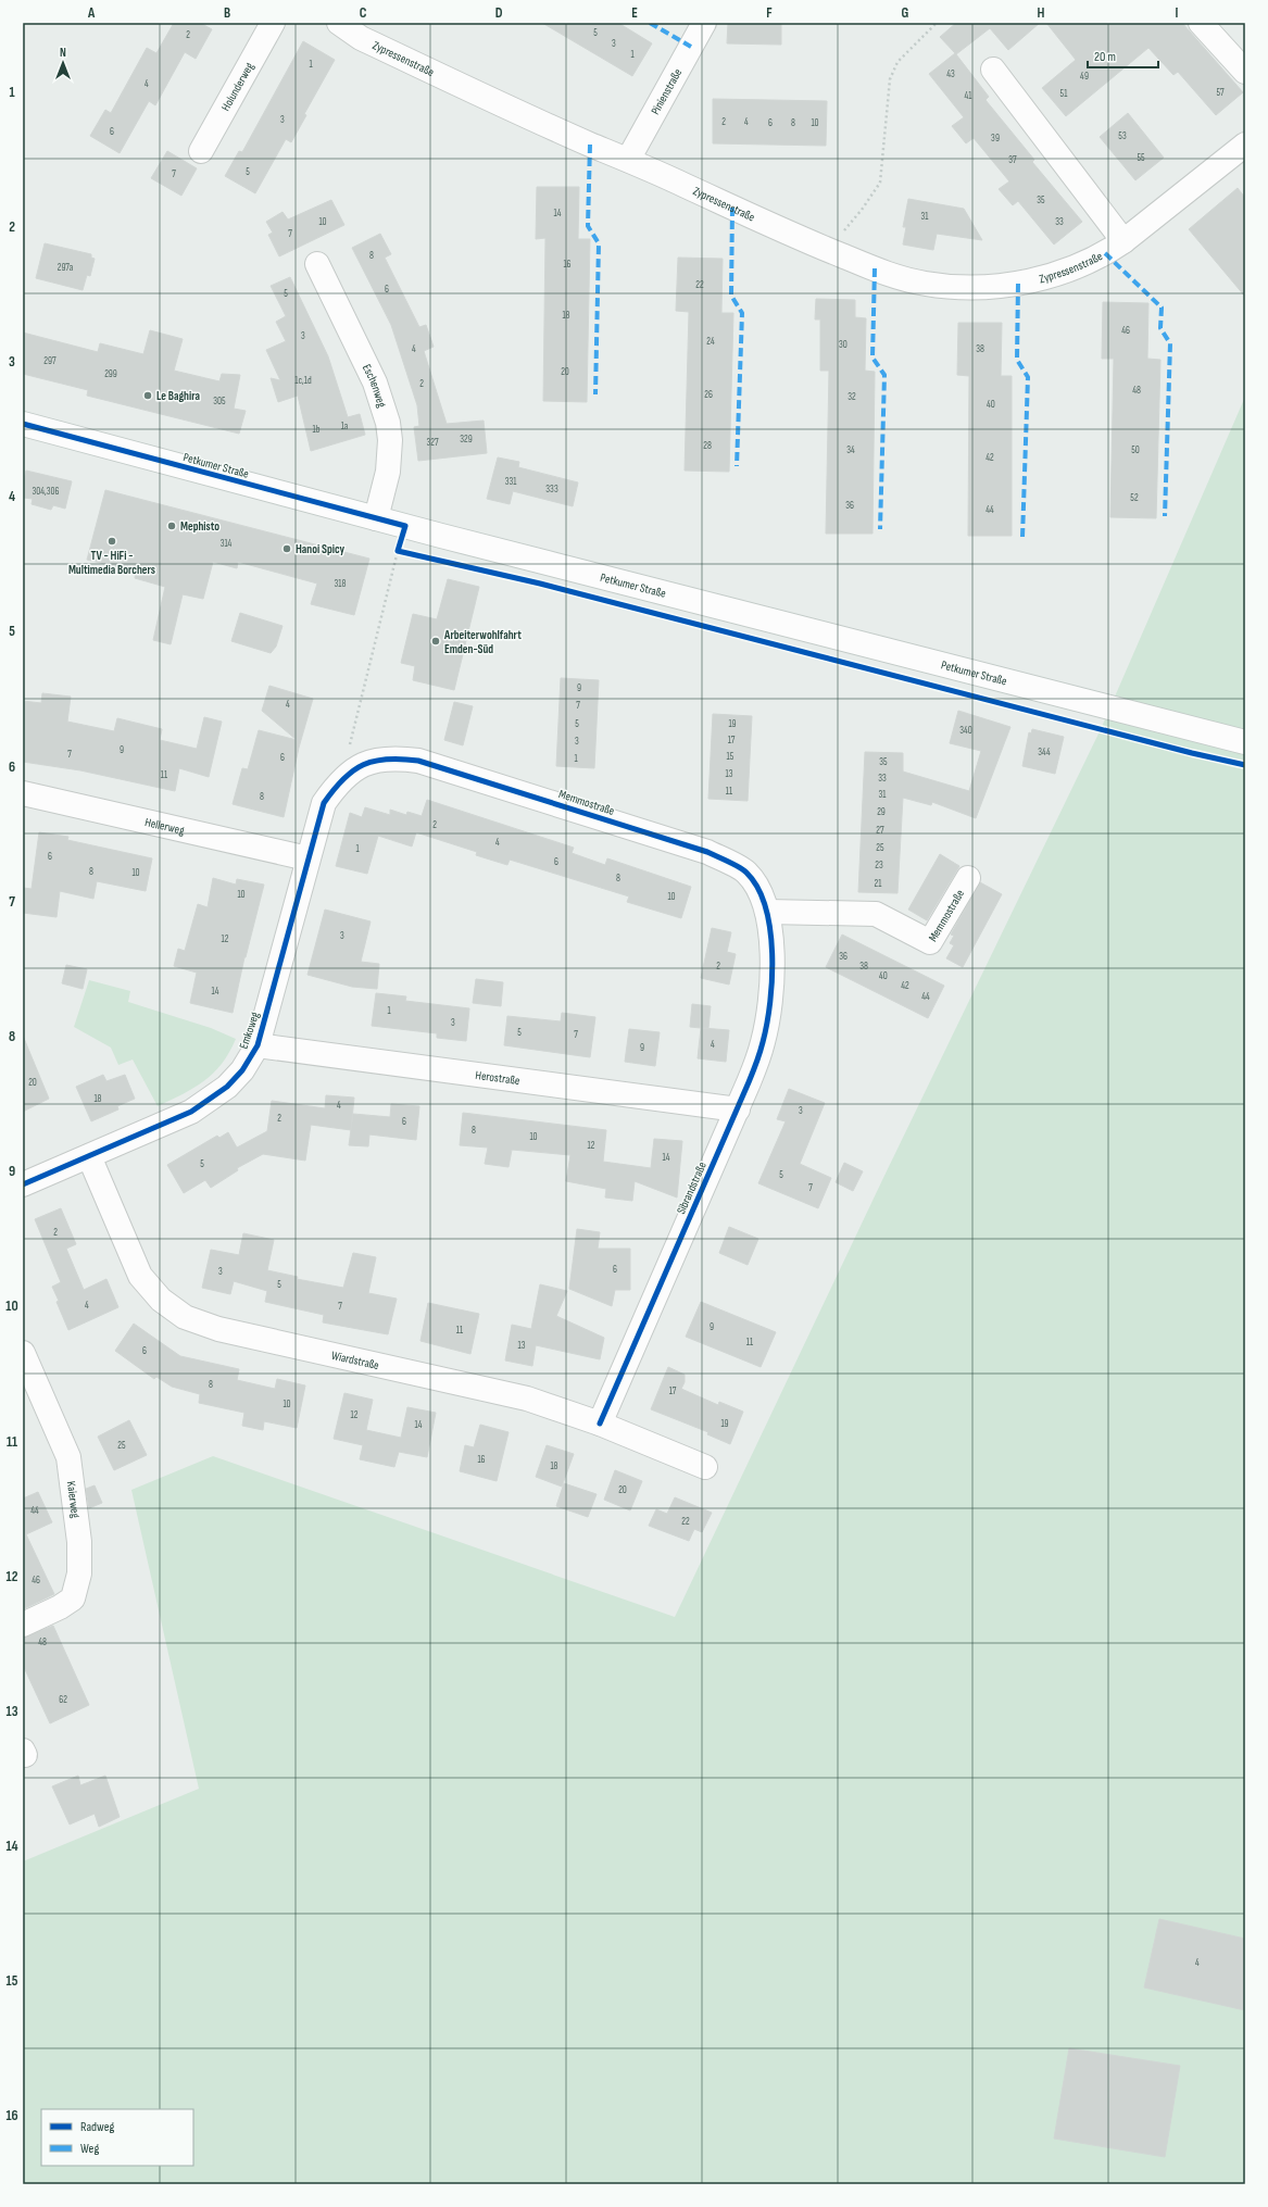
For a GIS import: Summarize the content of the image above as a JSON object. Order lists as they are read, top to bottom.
{
  "streets": {
    "street": [
      "Zypressenstraße",
      "Holunderweg",
      "Pinienstraße",
      "Eschenweg",
      "Petkumer Straße",
      "Memmostraße",
      "Hellerweg",
      "Emkoweg",
      "Herostraße",
      "Sibrandstraße",
      "Wiardstraße",
      "Kaierweg"
    ]
  },
  "crossings": [
    ["Zypressenstraße", "Pinienstraße"],
    ["Eschenweg", "Petkumer Straße"],
    ["Memmostraße", "Emkoweg"],
    ["Memmostraße", "Sibrandstraße"],
    ["Hellerweg", "Emkoweg"],
    ["Emkoweg", "Herostraße"],
    ["Emkoweg", "Wiardstraße"],
    ["Herostraße", "Sibrandstraße"],
    ["Sibrandstraße", "Wiardstraße"]
  ],
  "places": [
    "Le Baghira",
    "Mephisto",
    "TV - HiFi - Multimedia Borchers",
    "Hanoi Spicy",
    "Arbeiterwohlfahrt Emden-Süd"
  ],
  "house_numbers": [
    "5",
    "2",
    "3",
    "1",
    "1",
    "43",
    "49",
    "4",
    "57",
    "51",
    "41",
    "3",
    "2",
    "4",
    "6",
    "8",
    "10",
    "6",
    "53",
    "39",
    "55",
    "37",
    "5",
    "7",
    "35",
    "14",
    "31",
    "10",
    "33",
    "7",
    "8",
    "16",
    "297a",
    "22",
    "6",
    "5",
    "18",
    "46",
    "3",
    "24",
    "30",
    "4",
    "38",
    "297",
    "20",
    "299",
    "1c,1d",
    "2",
    "48",
    "26",
    "32",
    "305",
    "40",
    "1a",
    "1b",
    "329",
    "327",
    "28",
    "34",
    "50",
    "42",
    "331",
    "333",
    "304,306",
    "52",
    "36",
    "44",
    "314",
    "318",
    "9",
    "4",
    "7",
    "5",
    "19",
    "340",
    "17",
    "3",
    "9",
    "344",
    "7",
    "15",
    "6",
    "1",
    "35",
    "13",
    "11",
    "33",
    "11",
    "31",
    "8",
    "29",
    "2",
    "27",
    "4",
    "25",
    "1",
    "6",
    "6",
    "23",
    "8",
    "10",
    "8",
    "21",
    "10",
    "10",
    "3",
    "12",
    "36",
    "2",
    "38",
    "40",
    "42",
    "14",
    "44",
    "1",
    "3",
    "5",
    "7",
    "4",
    "9",
    "20",
    "18",
    "4",
    "3",
    "2",
    "6",
    "8",
    "10",
    "12",
    "14",
    "5",
    "5",
    "7",
    "2",
    "6",
    "3",
    "5",
    "4",
    "7",
    "9",
    "11",
    "11",
    "13",
    "6",
    "8",
    "17",
    "10",
    "12",
    "19",
    "14",
    "25",
    "16",
    "18",
    "20",
    "44",
    "22",
    "46",
    "48",
    "62",
    "4"
  ],
  "legend": ["Radweg", "Weg"],
  "scale_bar": "20 m",
  "north": "top",
  "grid": {
    "columns": [
      "A",
      "B",
      "C",
      "D",
      "E",
      "F",
      "G",
      "H",
      "I"
    ],
    "rows": [
      "1",
      "2",
      "3",
      "4",
      "5",
      "6",
      "7",
      "8",
      "9",
      "10",
      "11",
      "12",
      "13",
      "14",
      "15",
      "16"
    ]
  }
}
